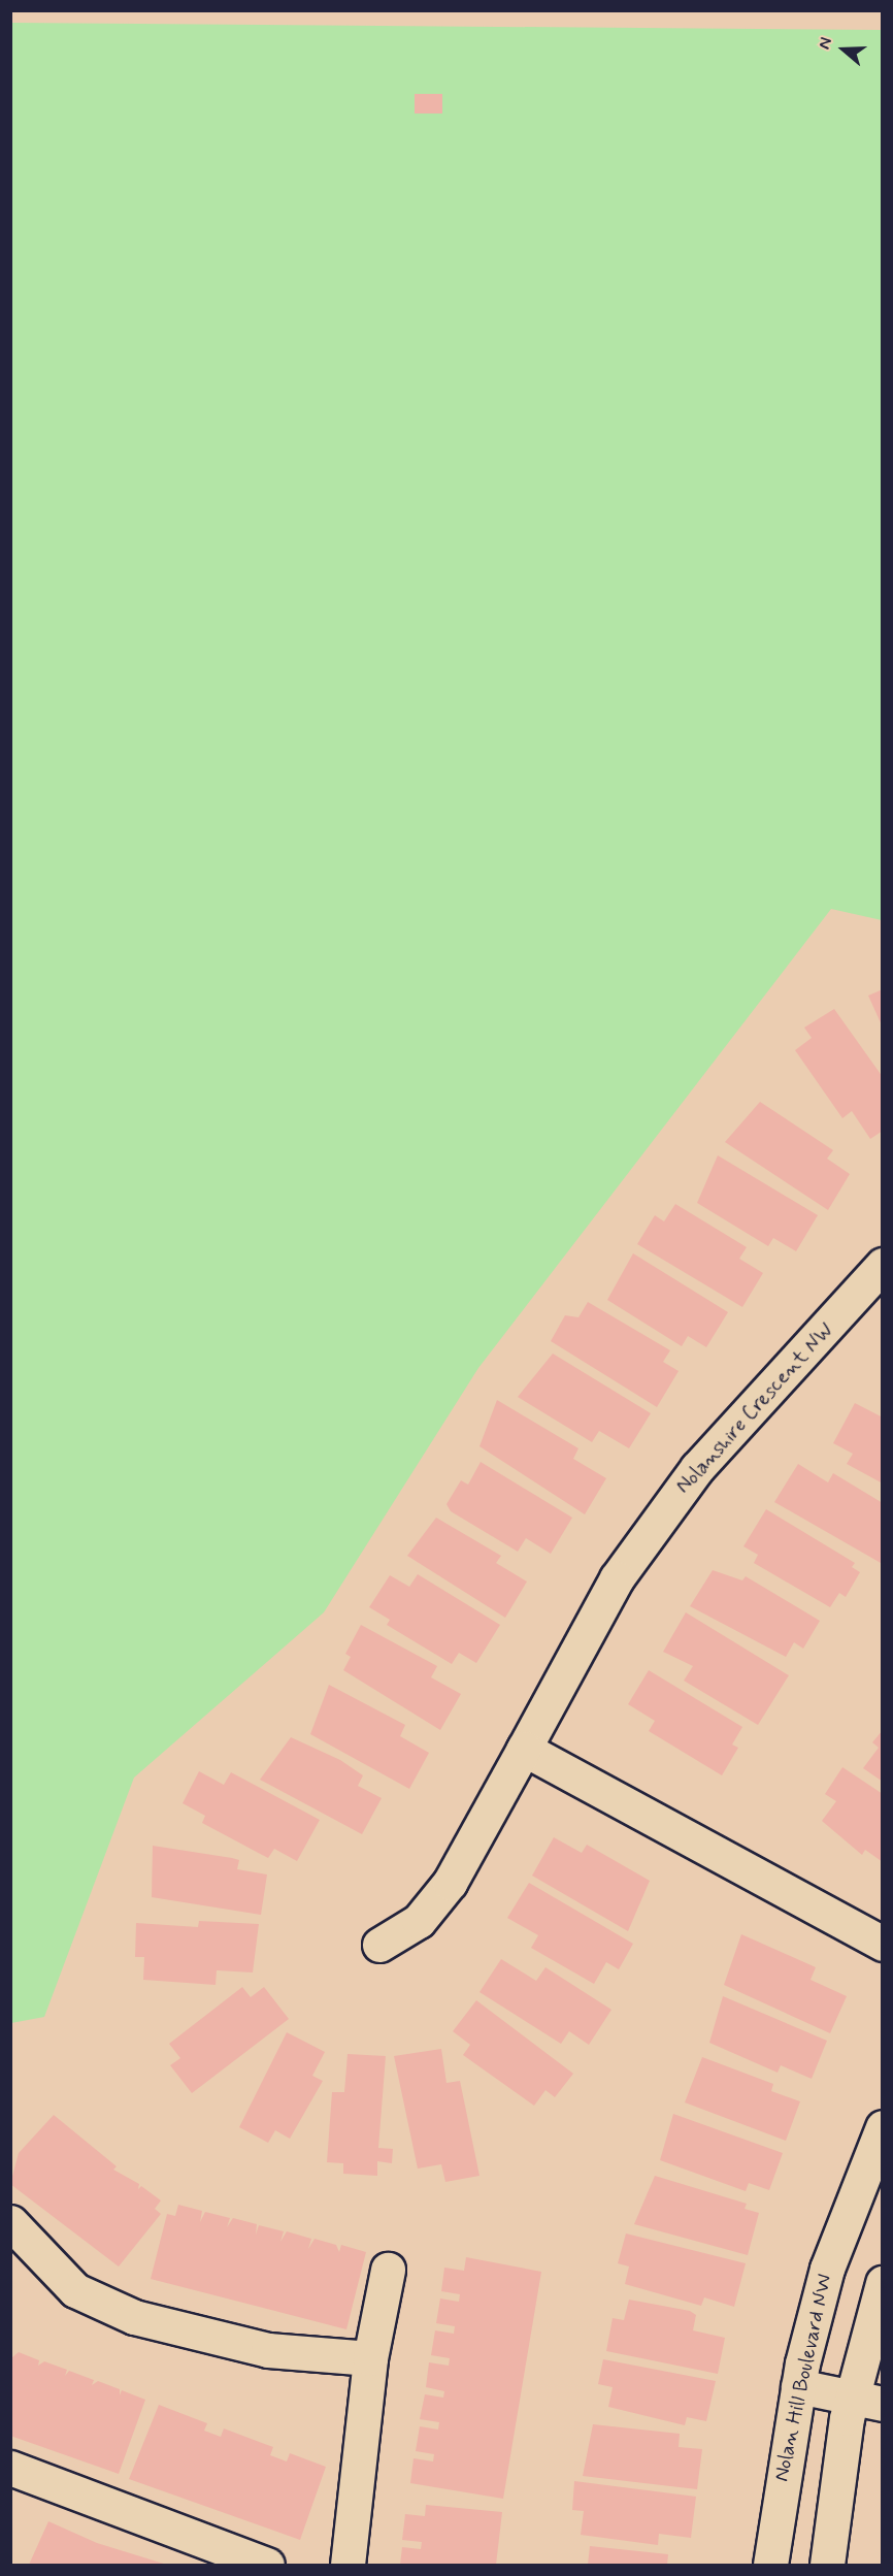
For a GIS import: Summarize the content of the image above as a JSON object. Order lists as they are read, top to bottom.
{
  "streets": {
    "street": ["Nolanshire Crescent NW", "Nolan Hill Boulevard NW"]
  },
  "north": "left"
}
